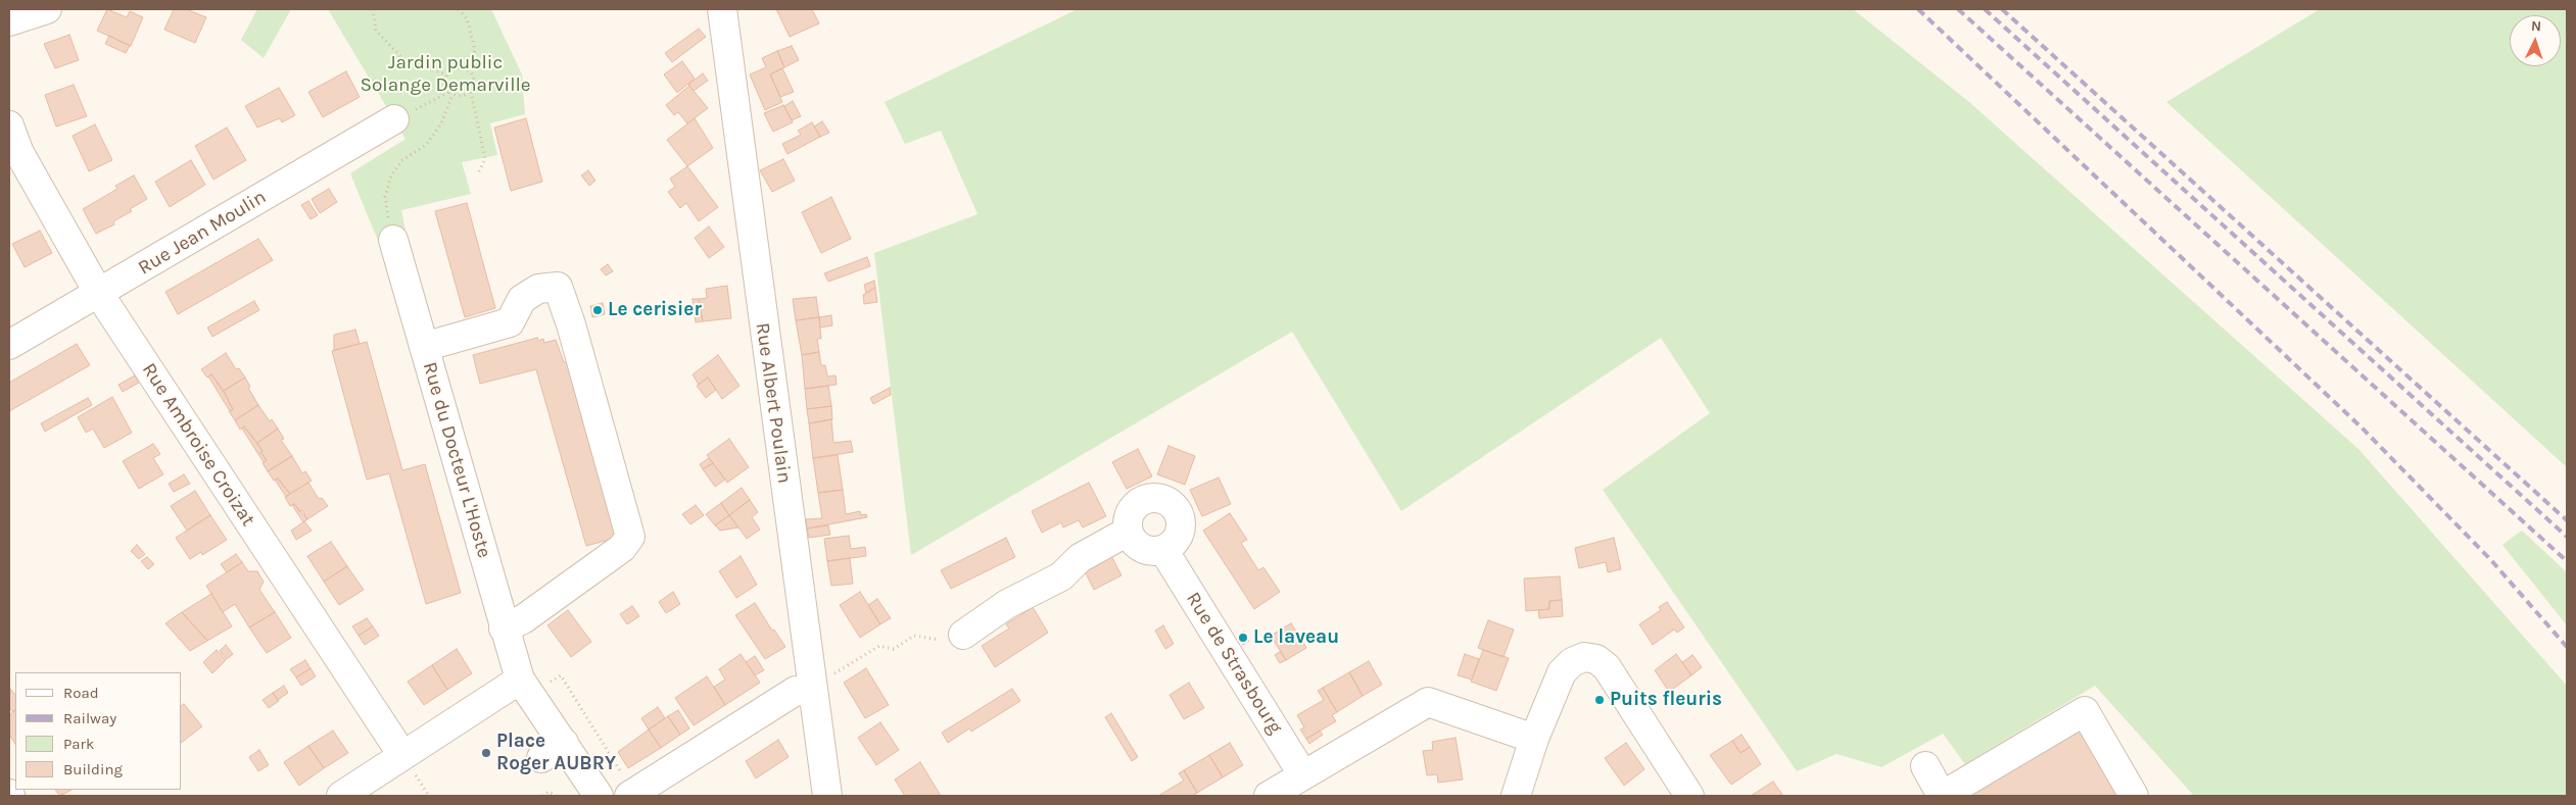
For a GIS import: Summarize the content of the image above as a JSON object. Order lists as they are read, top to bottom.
{
  "streets": {
    "street": [
      "Rue Jean Moulin",
      "Rue Albert Poulain",
      "Rue Ambroise Croizat",
      "Rue du Docteur L'Hoste",
      "Rue de Strasbourg"
    ]
  },
  "crossings": [
    ["Rue Jean Moulin", "Rue Ambroise Croizat"]
  ],
  "parks": ["Jardin public Solange Demarville"],
  "places": [
    "Le cerisier",
    "Le laveau",
    "Puits fleuris",
    "Place Roger AUBRY"
  ],
  "legend": [
    "Road",
    "Railway",
    "Park",
    "Building"
  ],
  "north": "top"
}
